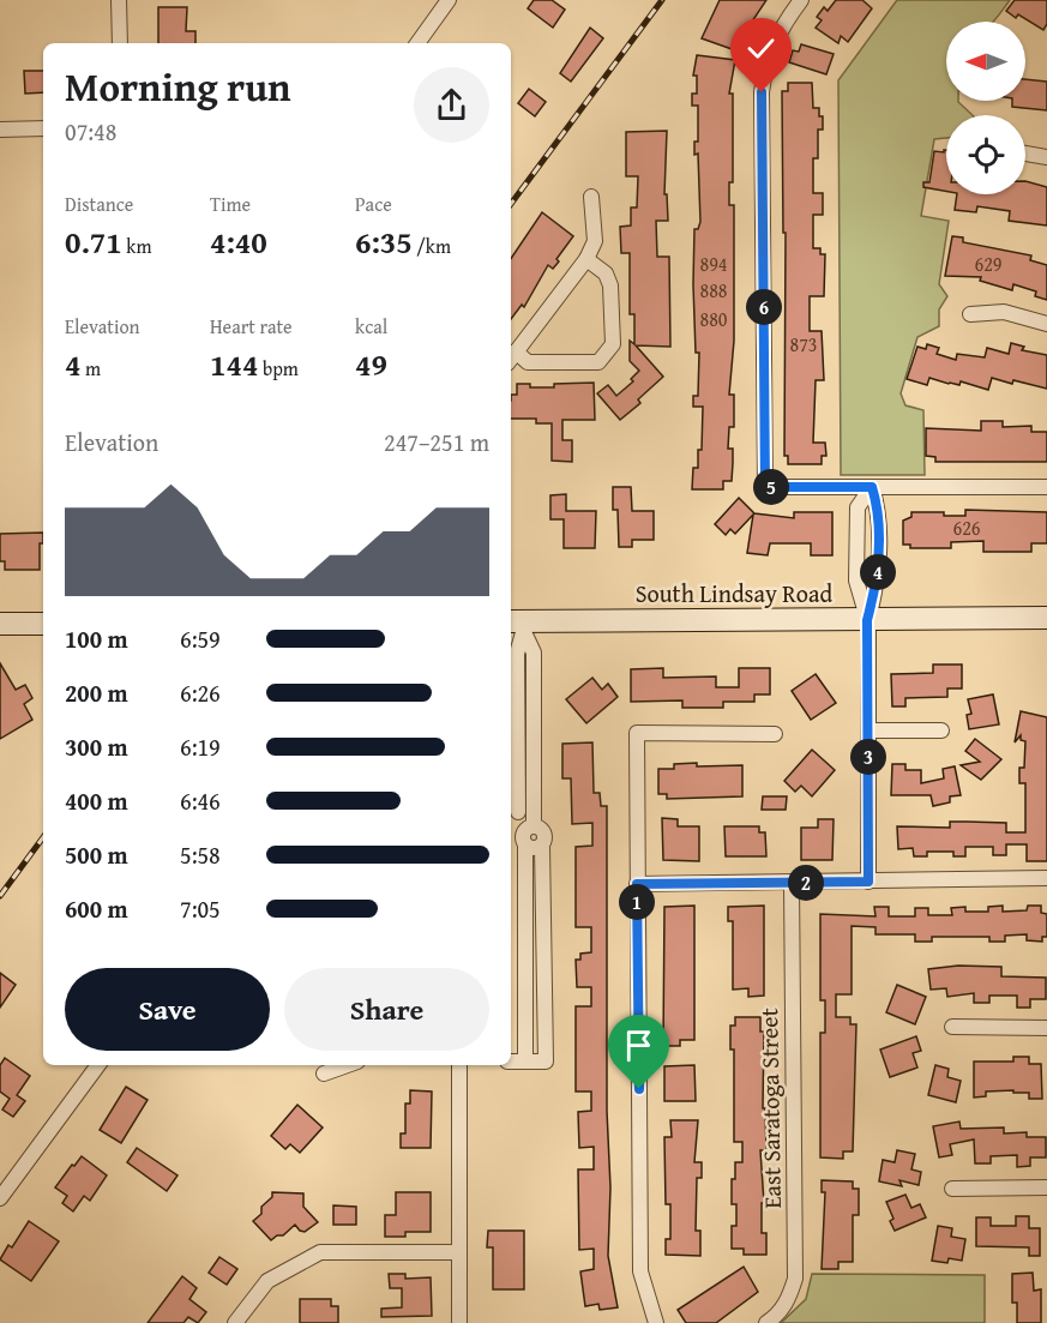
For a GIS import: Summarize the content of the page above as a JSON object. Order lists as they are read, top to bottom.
{
  "streets": {
    "main road": ["South Lindsay Road"],
    "street": ["East Saratoga Street"]
  },
  "house_numbers": [
    "894",
    "629",
    "888",
    "880",
    "873",
    "626"
  ],
  "north": "left",
  "page": {
    "heading": ["Morning run", "07:48"],
    "stats": [
      ["Distance", "0.71 km"],
      ["Time", "4:40"],
      ["Pace", "6:35 /km"],
      ["Elevation", "4 m"],
      ["Heart rate", "144 bpm"],
      ["kcal", "49"]
    ],
    "pins": [
      "6",
      "5",
      "4",
      "3",
      "2",
      "1"
    ],
    "chart": ["Elevation", "247–251 m"],
    "list": [
      {
        "name": "100 m",
        "note": "6:59"
      },
      {
        "name": "200 m",
        "note": "6:26"
      },
      {
        "name": "300 m",
        "note": "6:19"
      },
      {
        "name": "400 m",
        "note": "6:46"
      },
      {
        "name": "500 m",
        "note": "5:58"
      },
      {
        "name": "600 m",
        "note": "7:05"
      }
    ],
    "buttons": ["Save", "Share"]
  }
}
